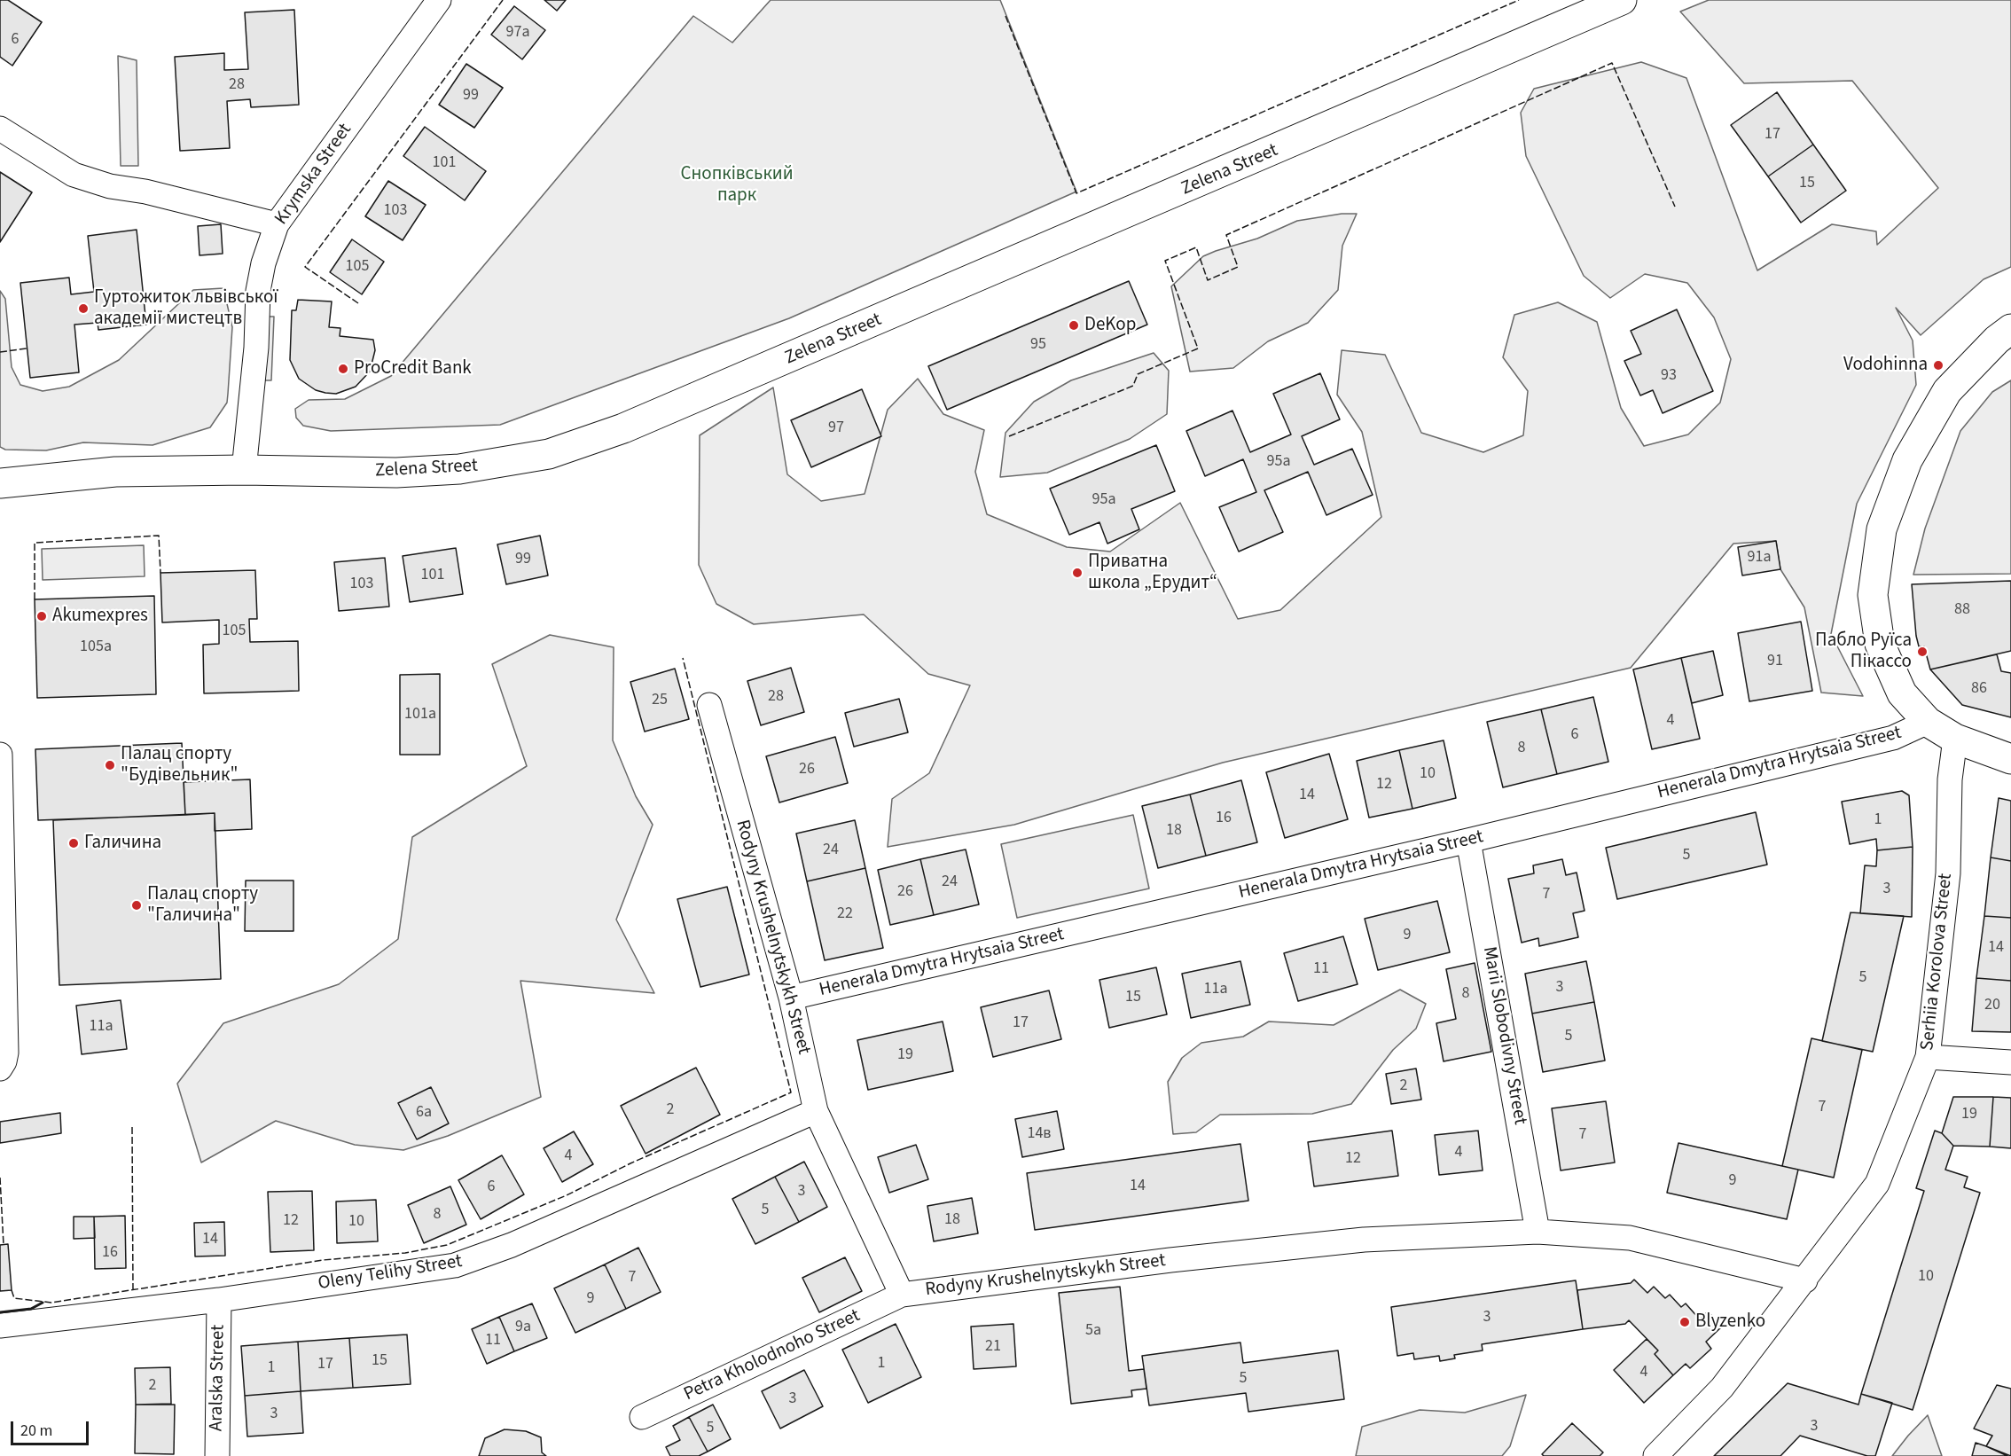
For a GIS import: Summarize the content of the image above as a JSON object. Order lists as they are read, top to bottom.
{
  "streets": {
    "main road": ["Zelena Street"],
    "street": [
      "Krymska Street",
      "Henerala Dmytra Hrytsaia Street",
      "Rodyny Krushelnytskykh Street",
      "Serhiia Korolova Street",
      "Marii Slobodivny Street",
      "Oleny Telihy Street",
      "Petra Kholodnoho Street",
      "Aralska Street"
    ]
  },
  "crossings": [
    ["Zelena Street", "Krymska Street"],
    ["Henerala Dmytra Hrytsaia Street", "Rodyny Krushelnytskykh Street"],
    ["Henerala Dmytra Hrytsaia Street", "Marii Slobodivny Street"],
    ["Rodyny Krushelnytskykh Street", "Serhiia Korolova Street"],
    ["Rodyny Krushelnytskykh Street", "Marii Slobodivny Street"],
    ["Rodyny Krushelnytskykh Street", "Oleny Telihy Street"],
    ["Rodyny Krushelnytskykh Street", "Petra Kholodnoho Street"],
    ["Oleny Telihy Street", "Aralska Street"]
  ],
  "parks": ["Снопківський парк"],
  "places": [
    "Гуртожиток львівської академії мистецтв",
    "DeKop",
    "Vodohinna",
    "ProCredit Bank",
    "Приватна школа „Ерудит“",
    "Akumexpres",
    "Пабло Руїса Пікассо",
    "Палац спорту \"Будівельник\"",
    "Галичина",
    "Палац спорту \"Галичина\"",
    "Blyzenko"
  ],
  "house_numbers": [
    "97а",
    "6",
    "28",
    "99",
    "17",
    "101",
    "15",
    "103",
    "105",
    "95",
    "93",
    "97",
    "95а",
    "95а",
    "91а",
    "99",
    "101",
    "103",
    "88",
    "105",
    "105а",
    "91",
    "86",
    "28",
    "25",
    "101а",
    "4",
    "6",
    "8",
    "26",
    "10",
    "12",
    "14",
    "16",
    "1",
    "18",
    "24",
    "5",
    "24",
    "3",
    "26",
    "7",
    "22",
    "9",
    "14",
    "11",
    "5",
    "3",
    "11а",
    "8",
    "15",
    "20",
    "17",
    "11а",
    "5",
    "19",
    "2",
    "7",
    "2",
    "6а",
    "19",
    "14в",
    "7",
    "4",
    "4",
    "12",
    "9",
    "14",
    "6",
    "3",
    "5",
    "8",
    "18",
    "12",
    "10",
    "14",
    "16",
    "10",
    "7",
    "9",
    "3",
    "9а",
    "5а",
    "11",
    "21",
    "15",
    "1",
    "17",
    "1",
    "4",
    "5",
    "2",
    "3",
    "3",
    "3",
    "5"
  ],
  "scale_bar": "20 m"
}
